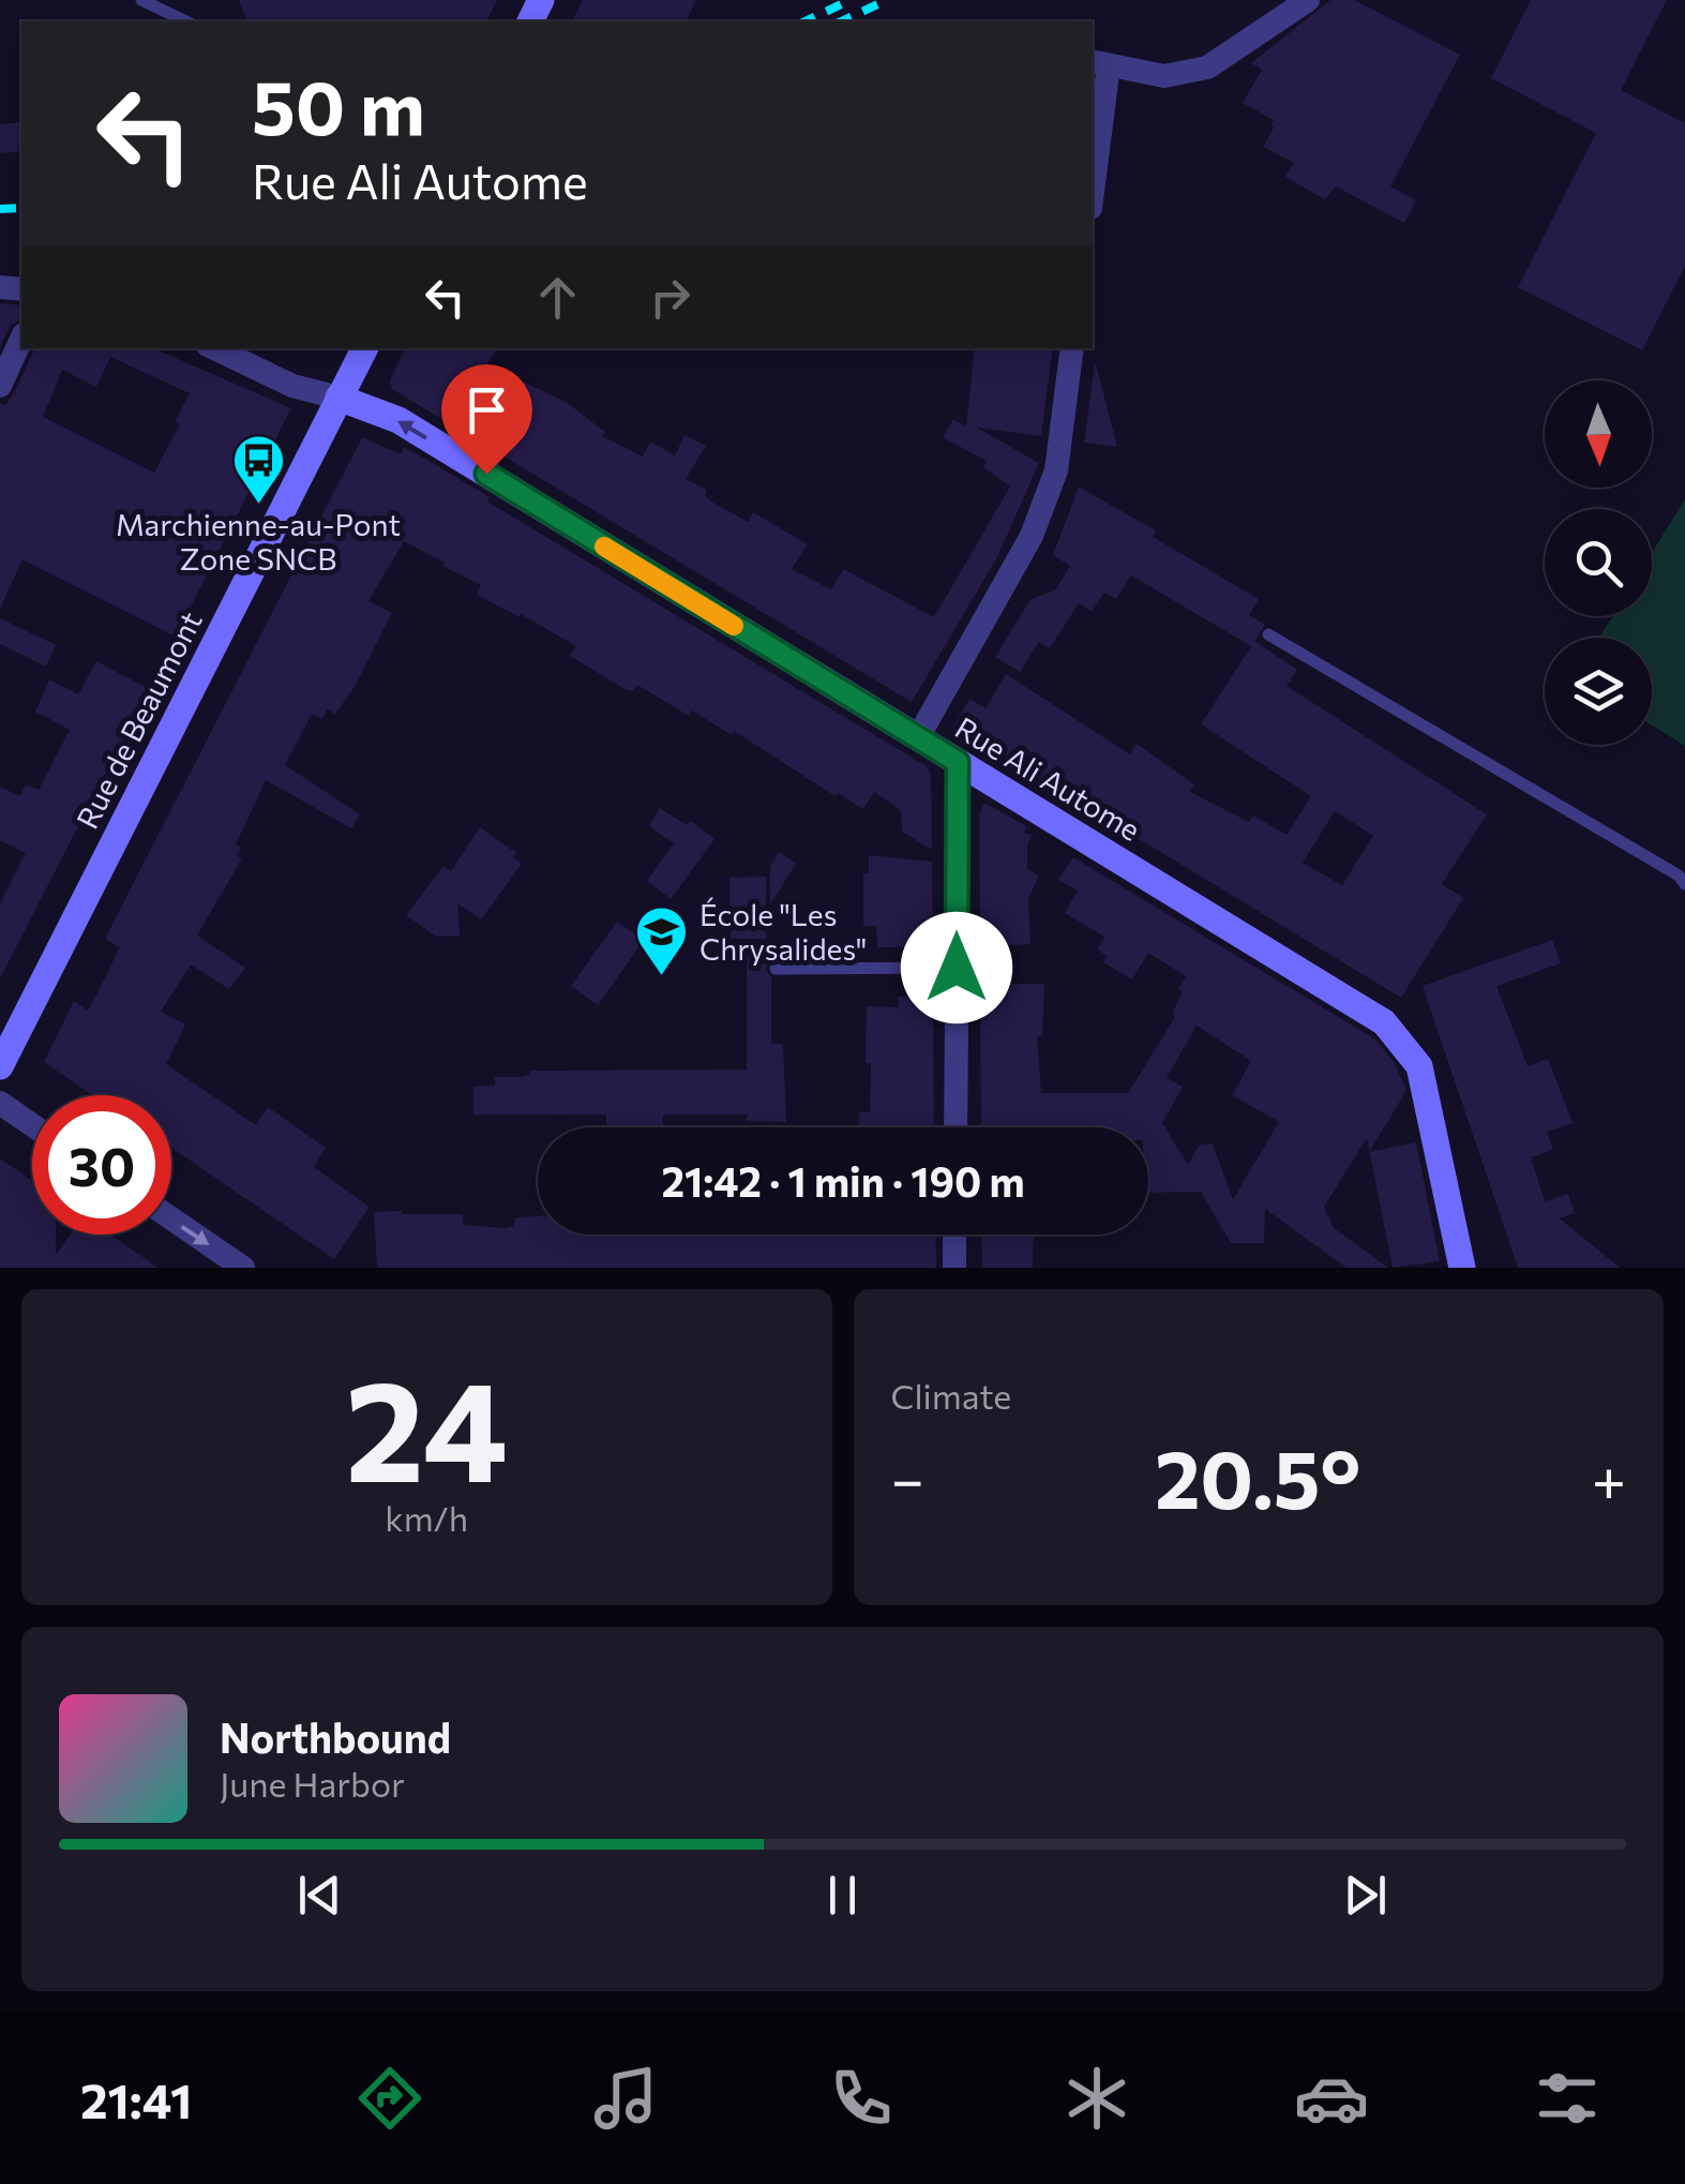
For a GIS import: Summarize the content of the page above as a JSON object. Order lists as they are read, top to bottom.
{
  "streets": {
    "street": ["Rue de Beaumont", "Rue Ali Autome"]
  },
  "crossings": [
    ["Rue de Beaumont", "Rue Ali Autome"]
  ],
  "one_way": ["Rue Ali Autome"],
  "places": {
    "bus stop": ["Marchienne-au-Pont Zone SNCB"],
    "school or university": ["École \"Les Chrysalides\""]
  },
  "north": "bottom",
  "page": {
    "turn": ["50 m", "Rue Ali Autome"],
    "limit": "30",
    "trip": "21:42 · 1 min · 190 m",
    "tile": [
      ["24", "km/h"],
      "Climate"
    ],
    "heat": ["−", "20.5°", "+"],
    "song": ["Northbound", "June Harbor"],
    "tabs": "21:41"
  }
}
